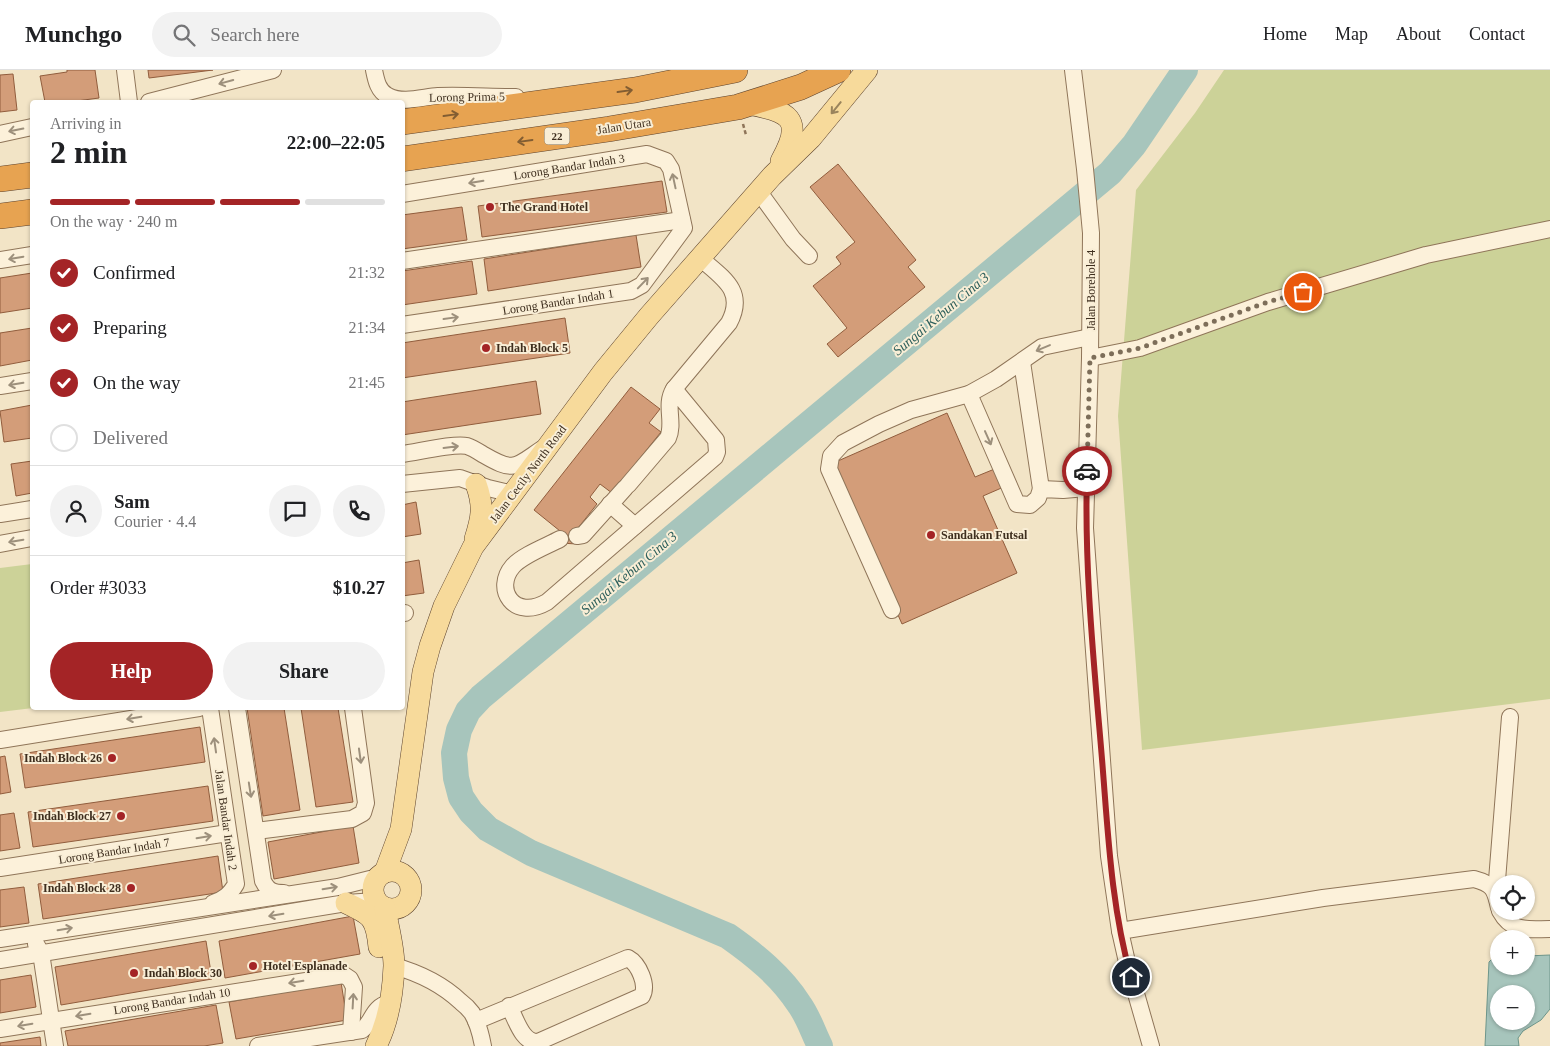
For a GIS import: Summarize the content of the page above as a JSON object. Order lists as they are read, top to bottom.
{
  "streets": {
    "highway": ["Jalan Utara", "22"],
    "main road": ["Jalan Cecily North Road"],
    "street": [
      "Lorong Prima 5",
      "Lorong Bandar Indah 3",
      "Jalan Borehole 4",
      "Lorong Bandar Indah 1",
      "Jalan Bandar Indah 2",
      "Lorong Bandar Indah 7",
      "Lorong Bandar Indah 10"
    ]
  },
  "crossings": [
    ["Jalan Utara", "Jalan Cecily North Road"],
    ["Lorong Bandar Indah 3", "Lorong Bandar Indah 1"],
    ["Jalan Bandar Indah 2", "Lorong Bandar Indah 7"]
  ],
  "water": ["Sungai Kebun Cina 3"],
  "places": [
    "The Grand Hotel",
    "Indah Block 5",
    "Sandakan Futsal",
    "Indah Block 26",
    "Indah Block 27",
    "Indah Block 28",
    "Hotel Esplanade",
    "Indah Block 30"
  ],
  "page": {
    "header": "Munchgo",
    "search": "Search here",
    "nav": [
      "Home",
      "Map",
      "About",
      "Contact"
    ],
    "heading": ["2 min", "Arriving in", "22:00–22:05"],
    "panel": [
      "Sam",
      "Courier · 4.4",
      "Order #3033",
      "$10.27"
    ],
    "bar": "On the way · 240 m",
    "list": [
      ["Confirmed", "21:32"],
      ["Preparing", "21:34"],
      ["On the way", "21:45"],
      "Delivered"
    ],
    "buttons": ["Help", "Share"],
    "map_buttons": ["+", "−"]
  }
}
